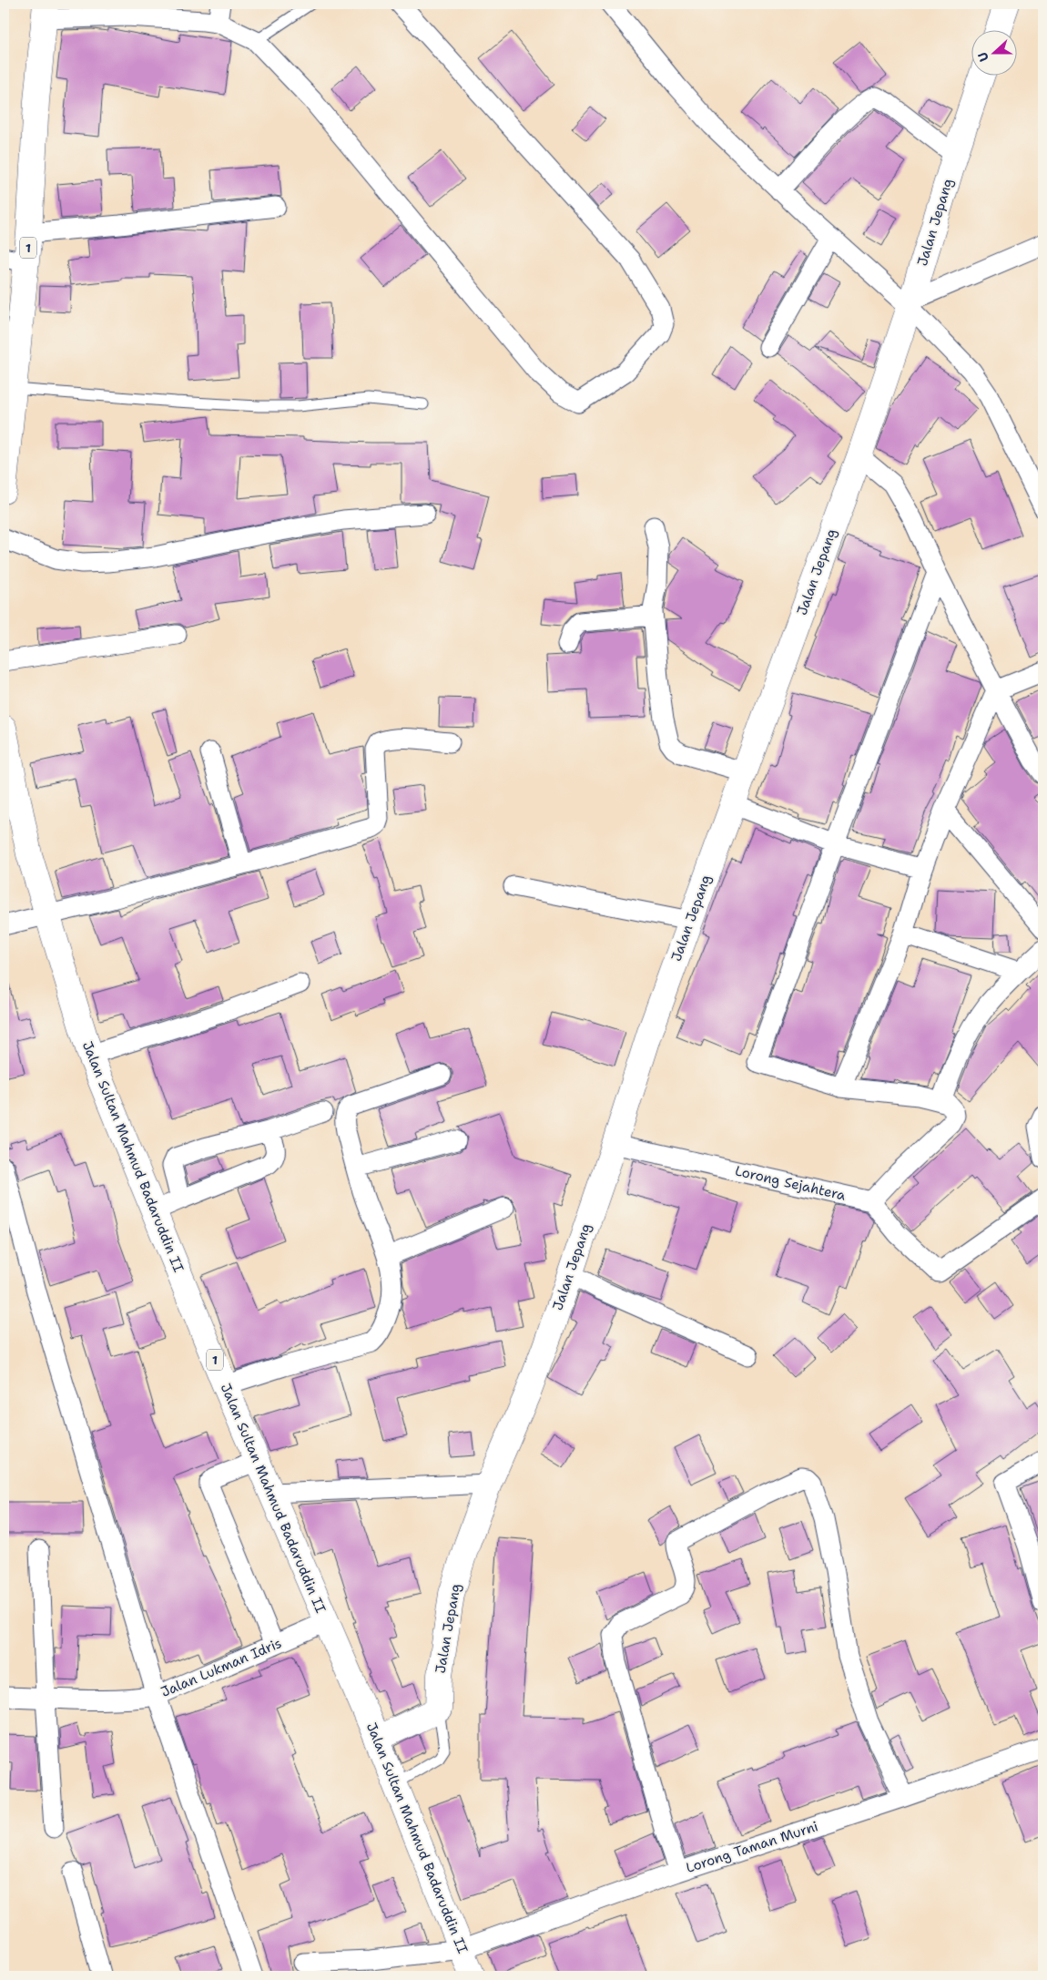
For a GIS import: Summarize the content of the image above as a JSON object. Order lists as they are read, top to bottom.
{
  "streets": {
    "main road": ["Jalan Jepang", "1", "Jalan Sultan Mahmud Badaruddin II"],
    "street": ["Lorong Sejahtera", "Jalan Lukman Idris", "Lorong Taman Murni"]
  },
  "crossings": [
    ["Jalan Jepang", "Lorong Sejahtera"],
    ["Jalan Sultan Mahmud Badaruddin II", "Jalan Lukman Idris"],
    ["Jalan Sultan Mahmud Badaruddin II", "Lorong Taman Murni"]
  ],
  "north": "left"
}
